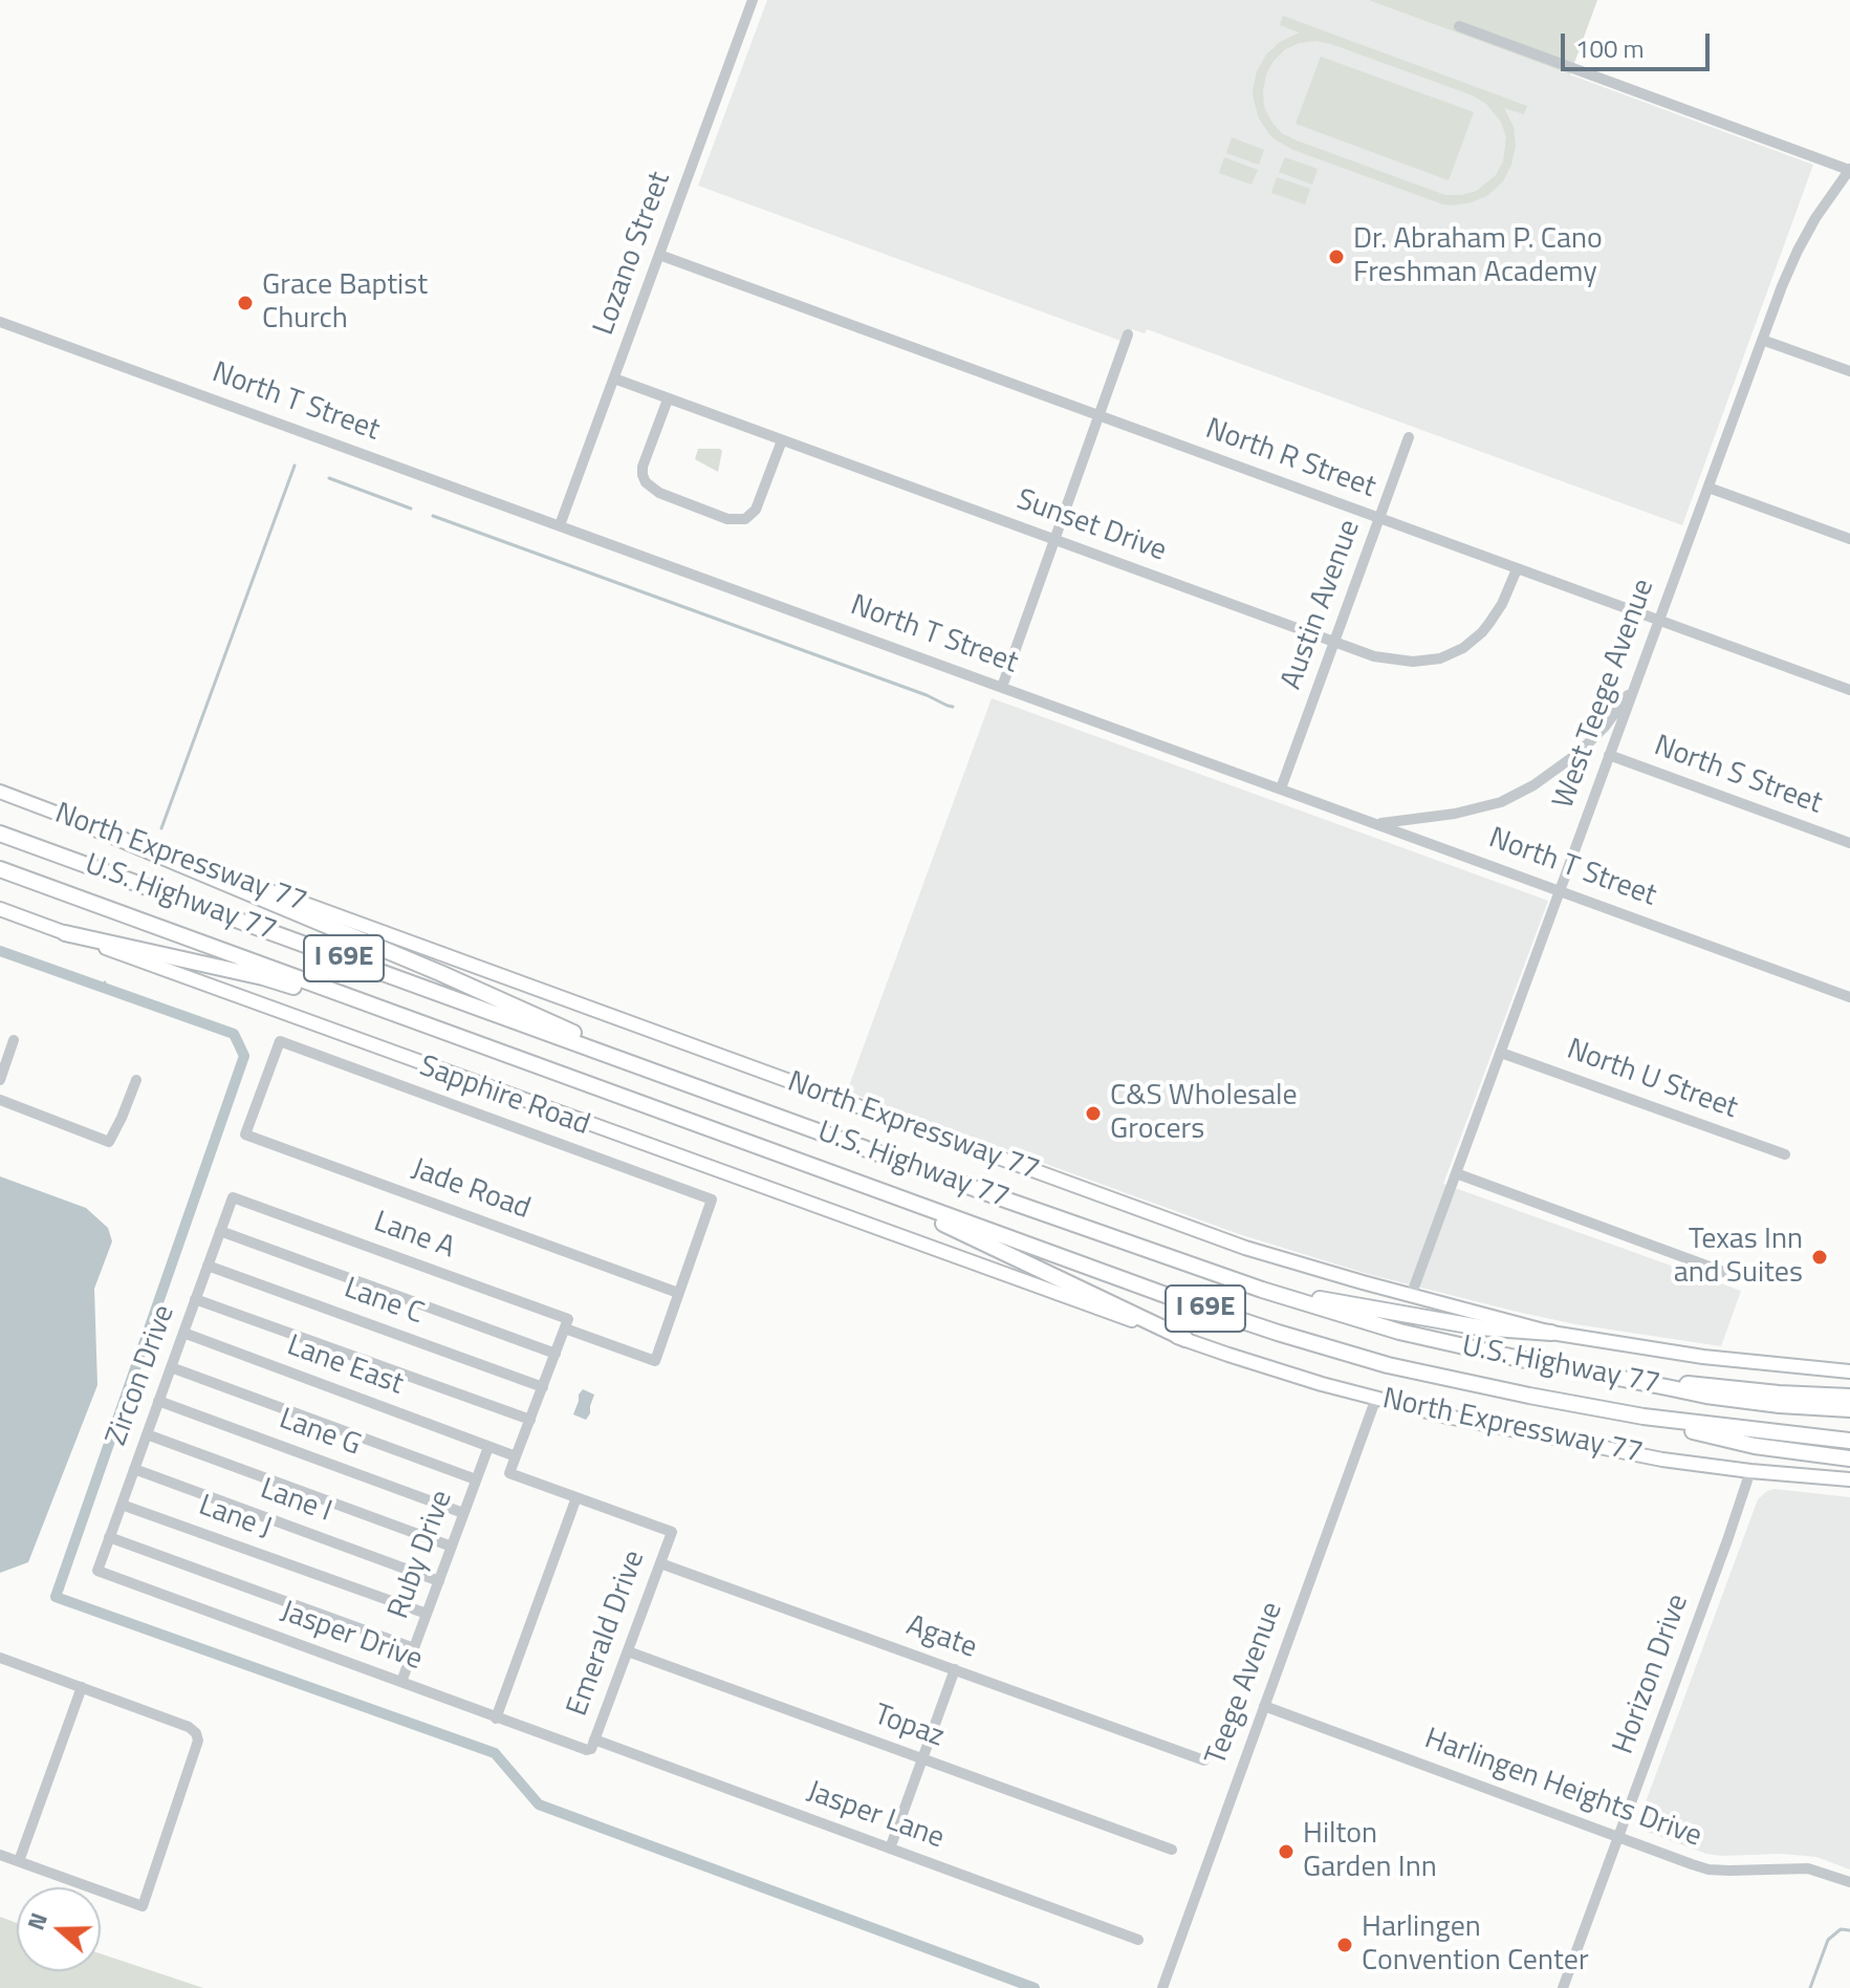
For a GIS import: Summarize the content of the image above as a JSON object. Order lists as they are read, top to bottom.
{
  "streets": {
    "highway": ["U.S. Highway 77", "I 69E"],
    "main road": ["North Expressway 77"],
    "street": [
      "Lozano Street",
      "North T Street",
      "North R Street",
      "Sunset Drive",
      "Austin Avenue",
      "West Teege Avenue",
      "North S Street",
      "North U Street",
      "Sapphire Road",
      "Jade Road",
      "Lane A",
      "Lane C",
      "Lane East",
      "Zircon Drive",
      "Lane G",
      "Lane I",
      "Lane J",
      "Ruby Drive",
      "Emerald Drive",
      "Jasper Drive",
      "Agate",
      "Horizon Drive",
      "Teege Avenue",
      "Topaz",
      "Harlingen Heights Drive",
      "Jasper Lane"
    ]
  },
  "crossings": [
    ["Lozano Street", "North T Street"],
    ["Lozano Street", "North R Street"],
    ["Lozano Street", "Sunset Drive"],
    ["North T Street", "Austin Avenue"],
    ["North T Street", "West Teege Avenue"],
    ["North R Street", "Sunset Drive"],
    ["North R Street", "Austin Avenue"],
    ["North R Street", "West Teege Avenue"],
    ["Sunset Drive", "Austin Avenue"],
    ["West Teege Avenue", "North S Street"],
    ["West Teege Avenue", "North Expressway 77"],
    ["West Teege Avenue", "North U Street"],
    ["North Expressway 77", "Horizon Drive"],
    ["North Expressway 77", "Teege Avenue"],
    ["Sapphire Road", "Jade Road"],
    ["Lane A", "Zircon Drive"],
    ["Lane C", "Zircon Drive"],
    ["Lane East", "Zircon Drive"],
    ["Lane East", "Ruby Drive"],
    ["Zircon Drive", "Lane G"],
    ["Zircon Drive", "Lane I"],
    ["Zircon Drive", "Lane J"],
    ["Zircon Drive", "Jasper Drive"],
    ["Lane G", "Ruby Drive"],
    ["Lane I", "Ruby Drive"],
    ["Lane J", "Ruby Drive"],
    ["Ruby Drive", "Jasper Drive"],
    ["Emerald Drive", "Jasper Drive"],
    ["Emerald Drive", "Agate"],
    ["Emerald Drive", "Topaz"],
    ["Emerald Drive", "Jasper Lane"],
    ["Horizon Drive", "Harlingen Heights Drive"],
    ["Teege Avenue", "Harlingen Heights Drive"]
  ],
  "places": [
    "Dr. Abraham P. Cano Freshman Academy",
    "Grace Baptist Church",
    "C&S Wholesale Grocers",
    "Texas Inn and Suites",
    "Hilton Garden Inn",
    "Harlingen Convention Center"
  ],
  "scale_bar": "100 m",
  "north": "left"
}
